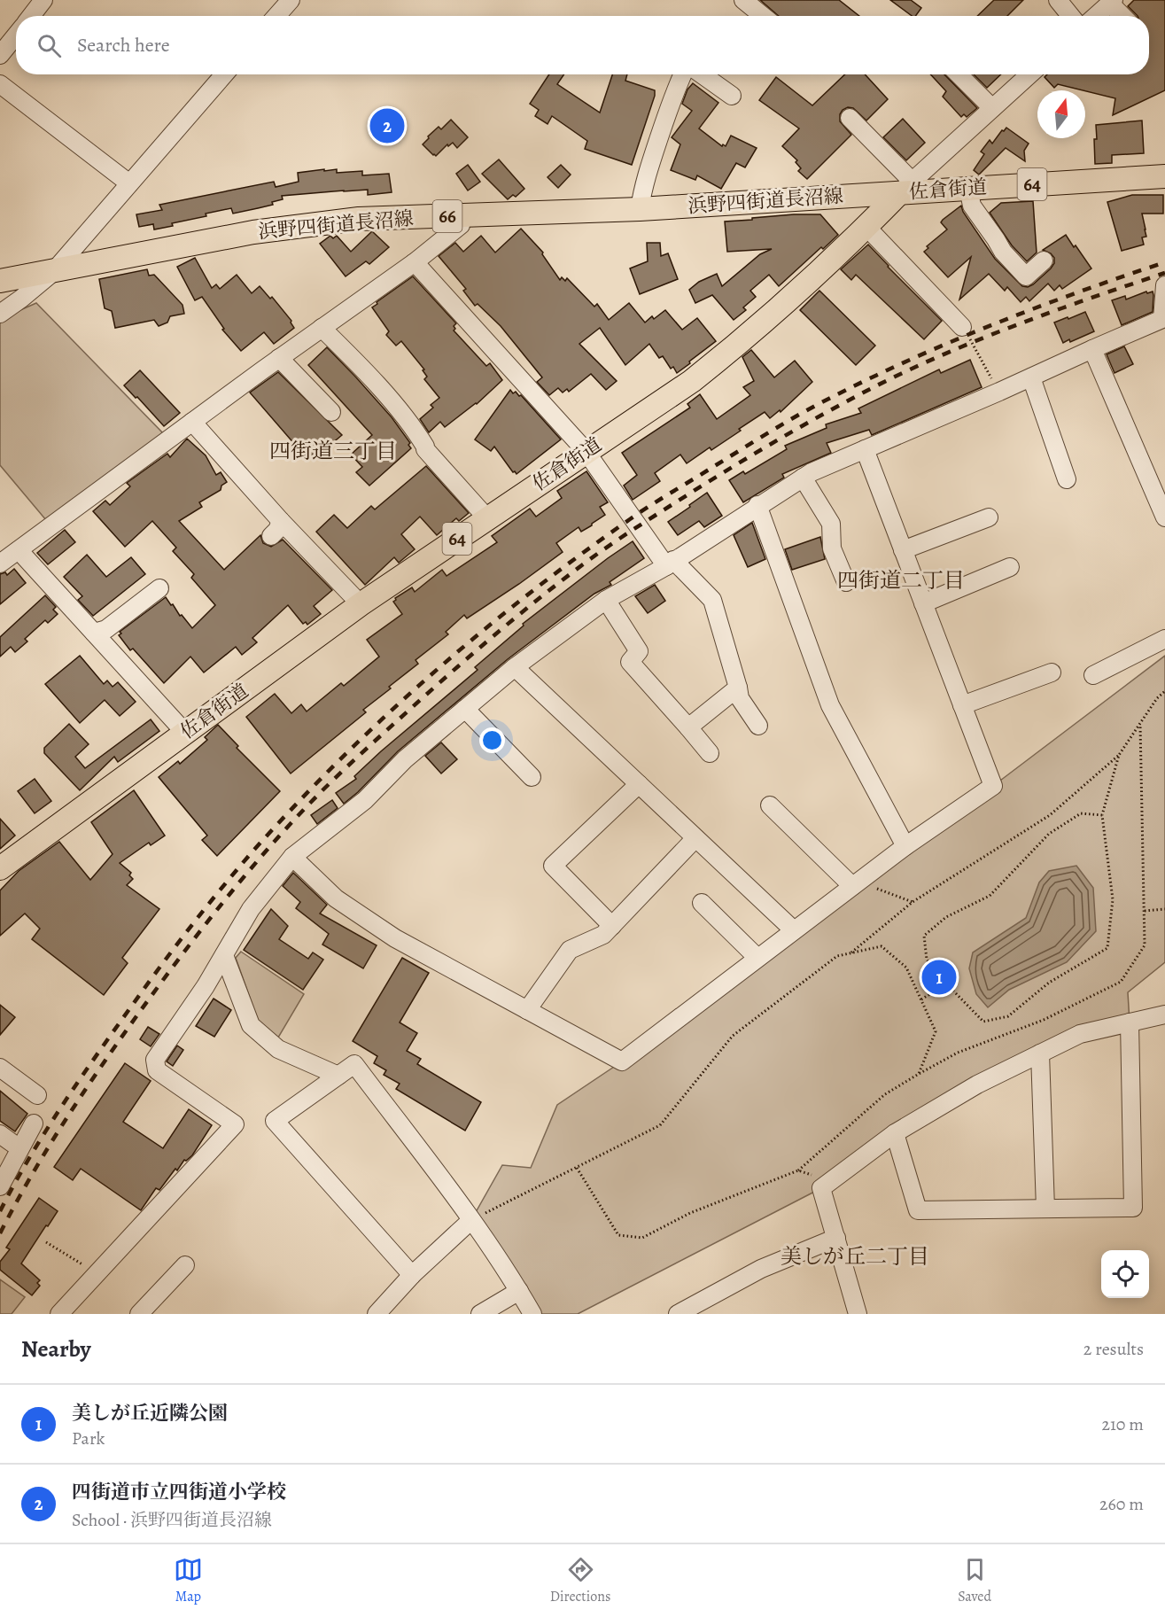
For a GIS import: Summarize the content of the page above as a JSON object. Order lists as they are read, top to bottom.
{
  "streets": {
    "main road": [
      "64",
      "佐倉街道",
      "浜野四街道長沼線",
      "66"
    ]
  },
  "crossings": [
    ["佐倉街道", "浜野四街道長沼線"]
  ],
  "districts": ["四街道三丁目", "四街道二丁目", "美しが丘二丁目"],
  "north": "top",
  "page": {
    "search": "Search here",
    "pins": ["2", "1"],
    "heading": ["Nearby", "2 results"],
    "list": [
      {
        "mark": "1",
        "name": "美しが丘近隣公園",
        "note": "Park",
        "value": "210 m"
      },
      {
        "mark": "2",
        "name": "四街道市立四街道小学校",
        "note": "School · 浜野四街道長沼線",
        "value": "260 m"
      }
    ],
    "nav": ["Map", "Directions", "Saved"]
  }
}
